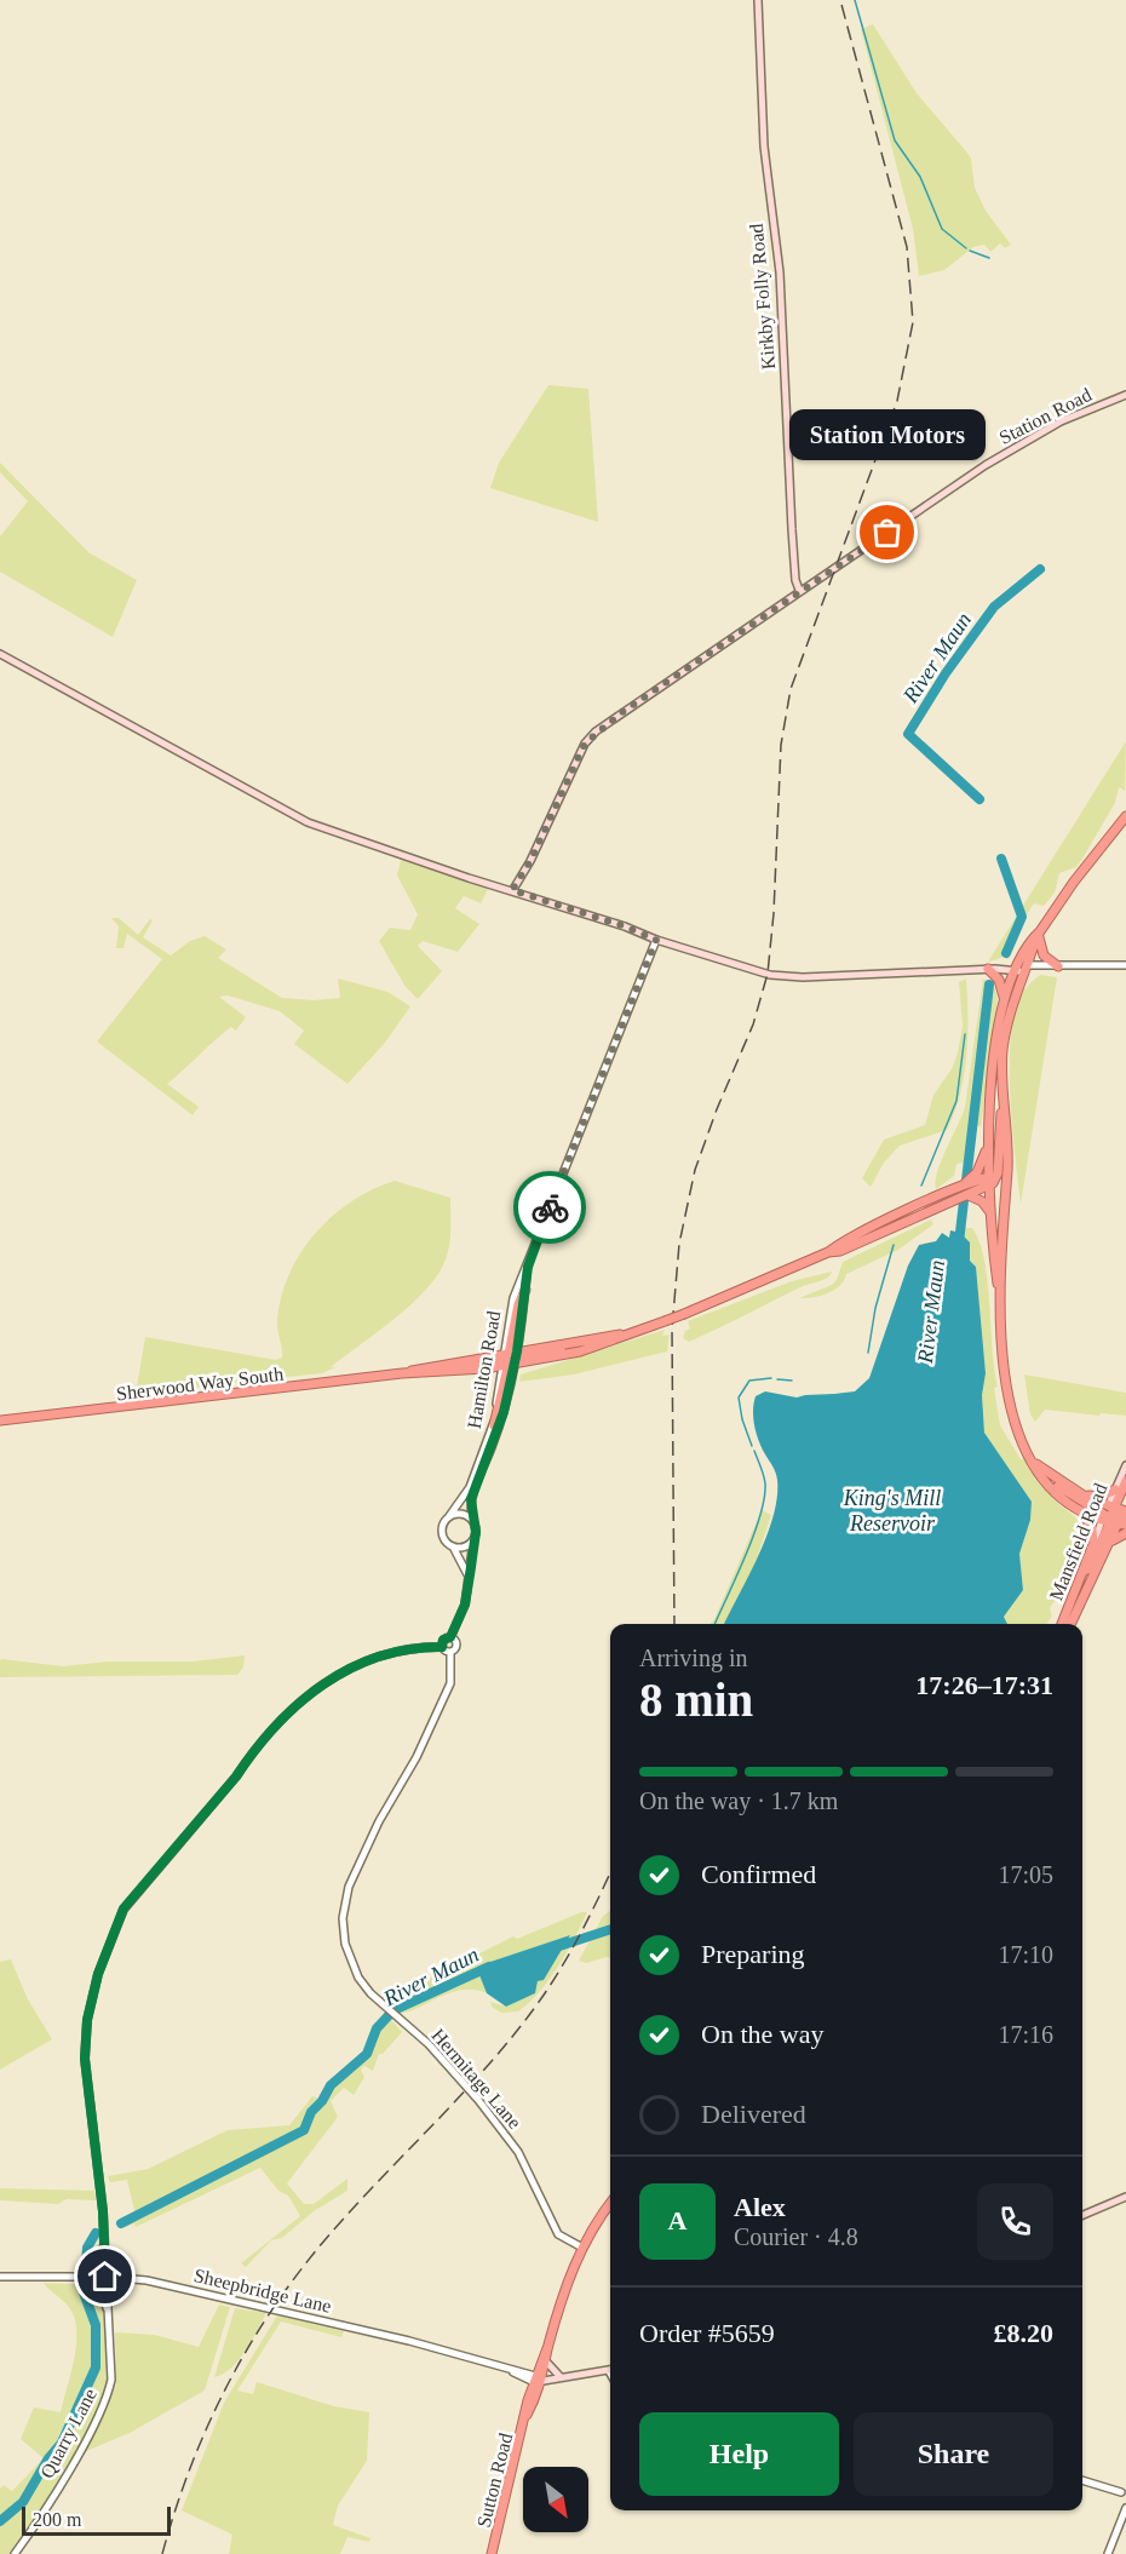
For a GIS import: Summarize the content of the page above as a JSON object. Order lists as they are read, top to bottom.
{
  "streets": {
    "highway": ["Sherwood Way South", "Mansfield Road", "Sutton Road"],
    "main road": ["Kirkby Folly Road", "Station Road"],
    "street": [
      "Hamilton Road",
      "Hermitage Lane",
      "Sheepbridge Lane",
      "Quarry Lane"
    ]
  },
  "crossings": [
    ["Kirkby Folly Road", "Station Road"],
    ["Hamilton Road", "Sherwood Way South"],
    ["Hamilton Road", "Hermitage Lane"],
    ["Hermitage Lane", "Sutton Road"],
    ["Sheepbridge Lane", "Quarry Lane"],
    ["Sheepbridge Lane", "Sutton Road"]
  ],
  "water": ["River Maun", "King's Mill Reservoir"],
  "places": ["Station Motors"],
  "scale_bar": "200 m",
  "north": "bottom right",
  "page": {
    "bubble": "Station Motors",
    "heading": ["8 min", "Arriving in", "17:26–17:31"],
    "panel": [
      "Alex",
      "Courier · 4.8",
      "Order #5659",
      "£8.20"
    ],
    "bar": "On the way · 1.7 km",
    "list": [
      ["Confirmed", "17:05"],
      ["Preparing", "17:10"],
      ["On the way", "17:16"],
      "Delivered"
    ],
    "round": "A",
    "buttons": ["Help", "Share"],
    "scale": "200 m"
  }
}
